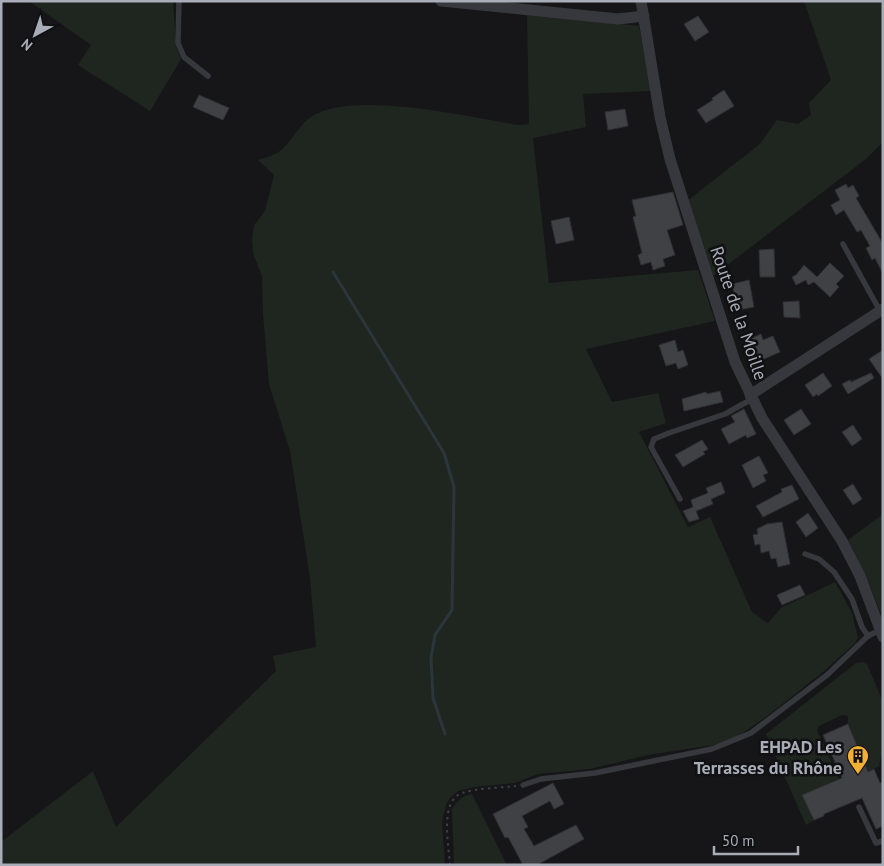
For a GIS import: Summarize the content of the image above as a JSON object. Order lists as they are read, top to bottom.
{
  "streets": {
    "street": ["Route de la Moille"]
  },
  "places": {
    "building": ["EHPAD Les Terrasses du Rhône"]
  },
  "scale_bar": "50 m",
  "north": "bottom left"
}
